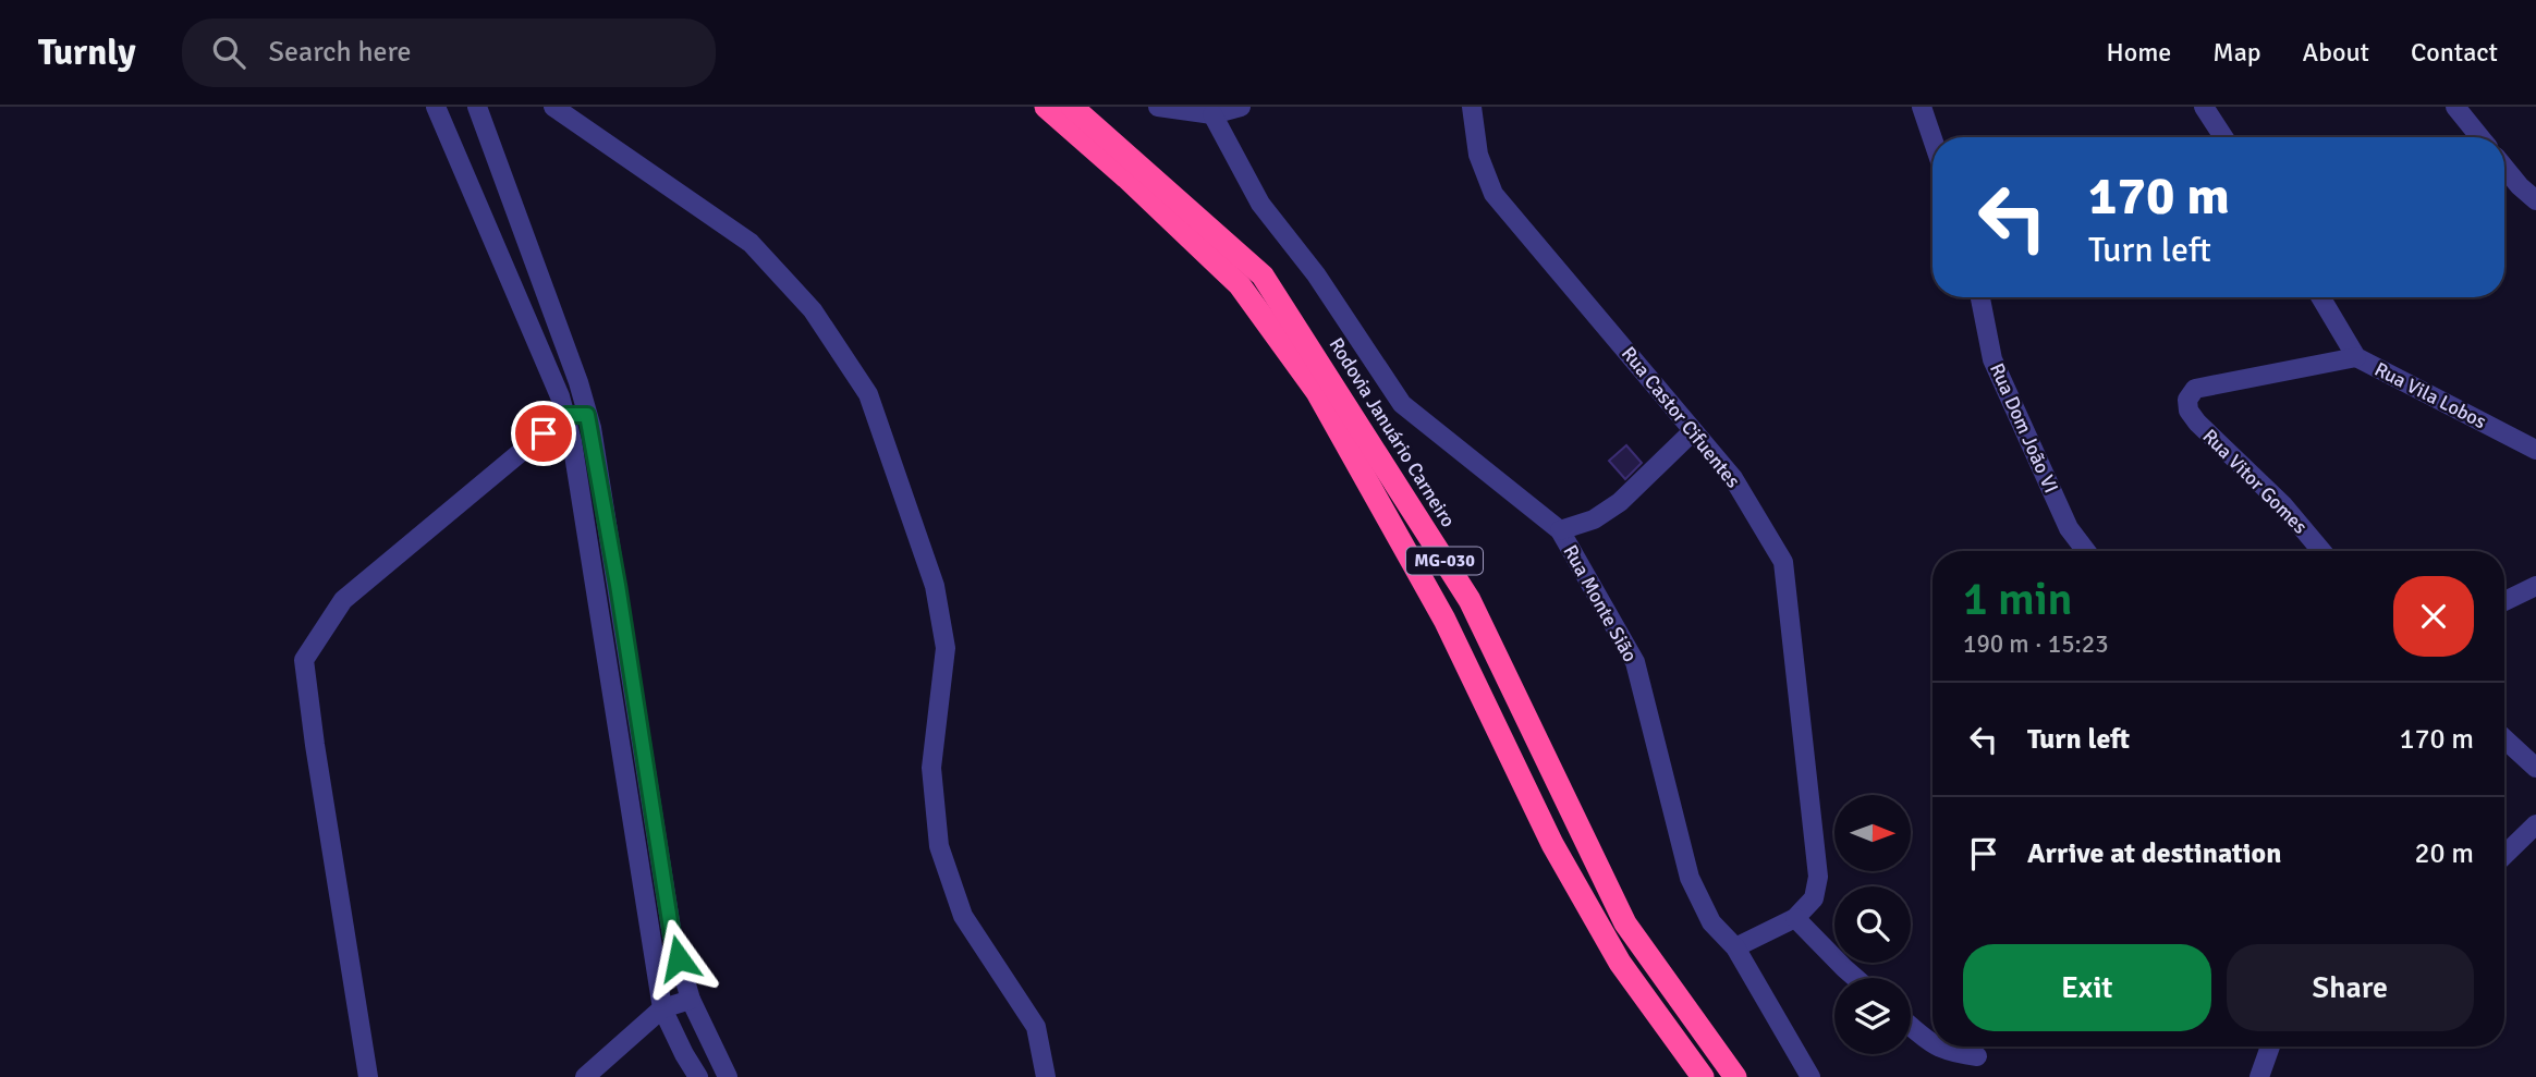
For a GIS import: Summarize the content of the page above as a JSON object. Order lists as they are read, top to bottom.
{
  "streets": {
    "highway": ["Rodovia Januário Carneiro", "MG-030"],
    "street": [
      "Rua Vila Lobos",
      "Rua Castor Cifuentes",
      "Rua Dom João VI",
      "Rua Vitor Gomes",
      "Rua Monte Sião"
    ]
  },
  "crossings": [
    ["Rua Vila Lobos", "Rua Vitor Gomes"],
    ["Rua Castor Cifuentes", "Rua Monte Sião"]
  ],
  "north": "right",
  "page": {
    "header": "Turnly",
    "search": "Search here",
    "nav": [
      "Home",
      "Map",
      "About",
      "Contact"
    ],
    "turn": ["170 m", "Turn left"],
    "heading": ["1 min", "190 m · 15:23"],
    "list": [
      {
        "name": "Turn left",
        "value": "170 m"
      },
      {
        "name": "Arrive at destination",
        "value": "20 m"
      }
    ],
    "buttons": ["Exit", "Share"]
  }
}
